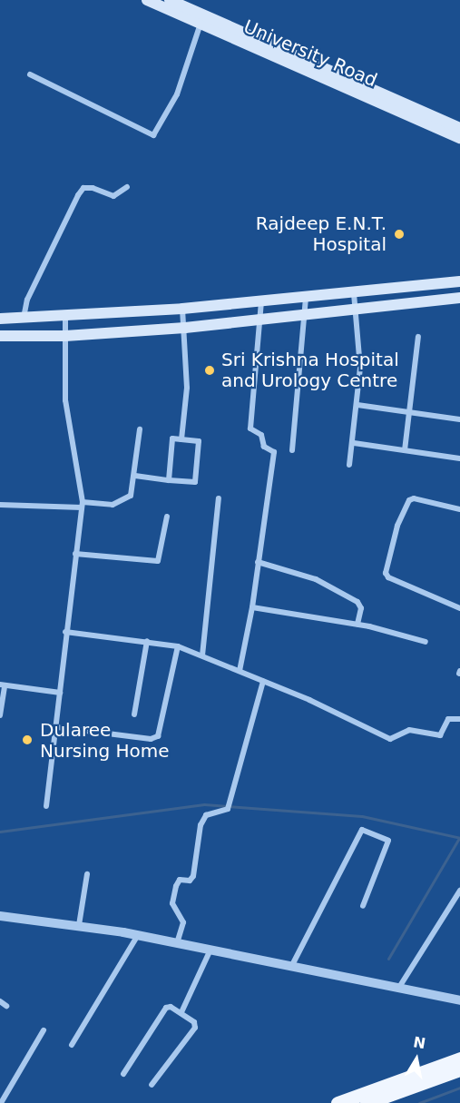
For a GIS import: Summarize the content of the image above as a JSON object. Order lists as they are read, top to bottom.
{
  "streets": {
    "main road": ["University Road"]
  },
  "places": ["Rajdeep E.N.T. Hospital", "Sri Krishna Hospital and Urology Centre", "Dularee Nursing Home"],
  "north": "top"
}
